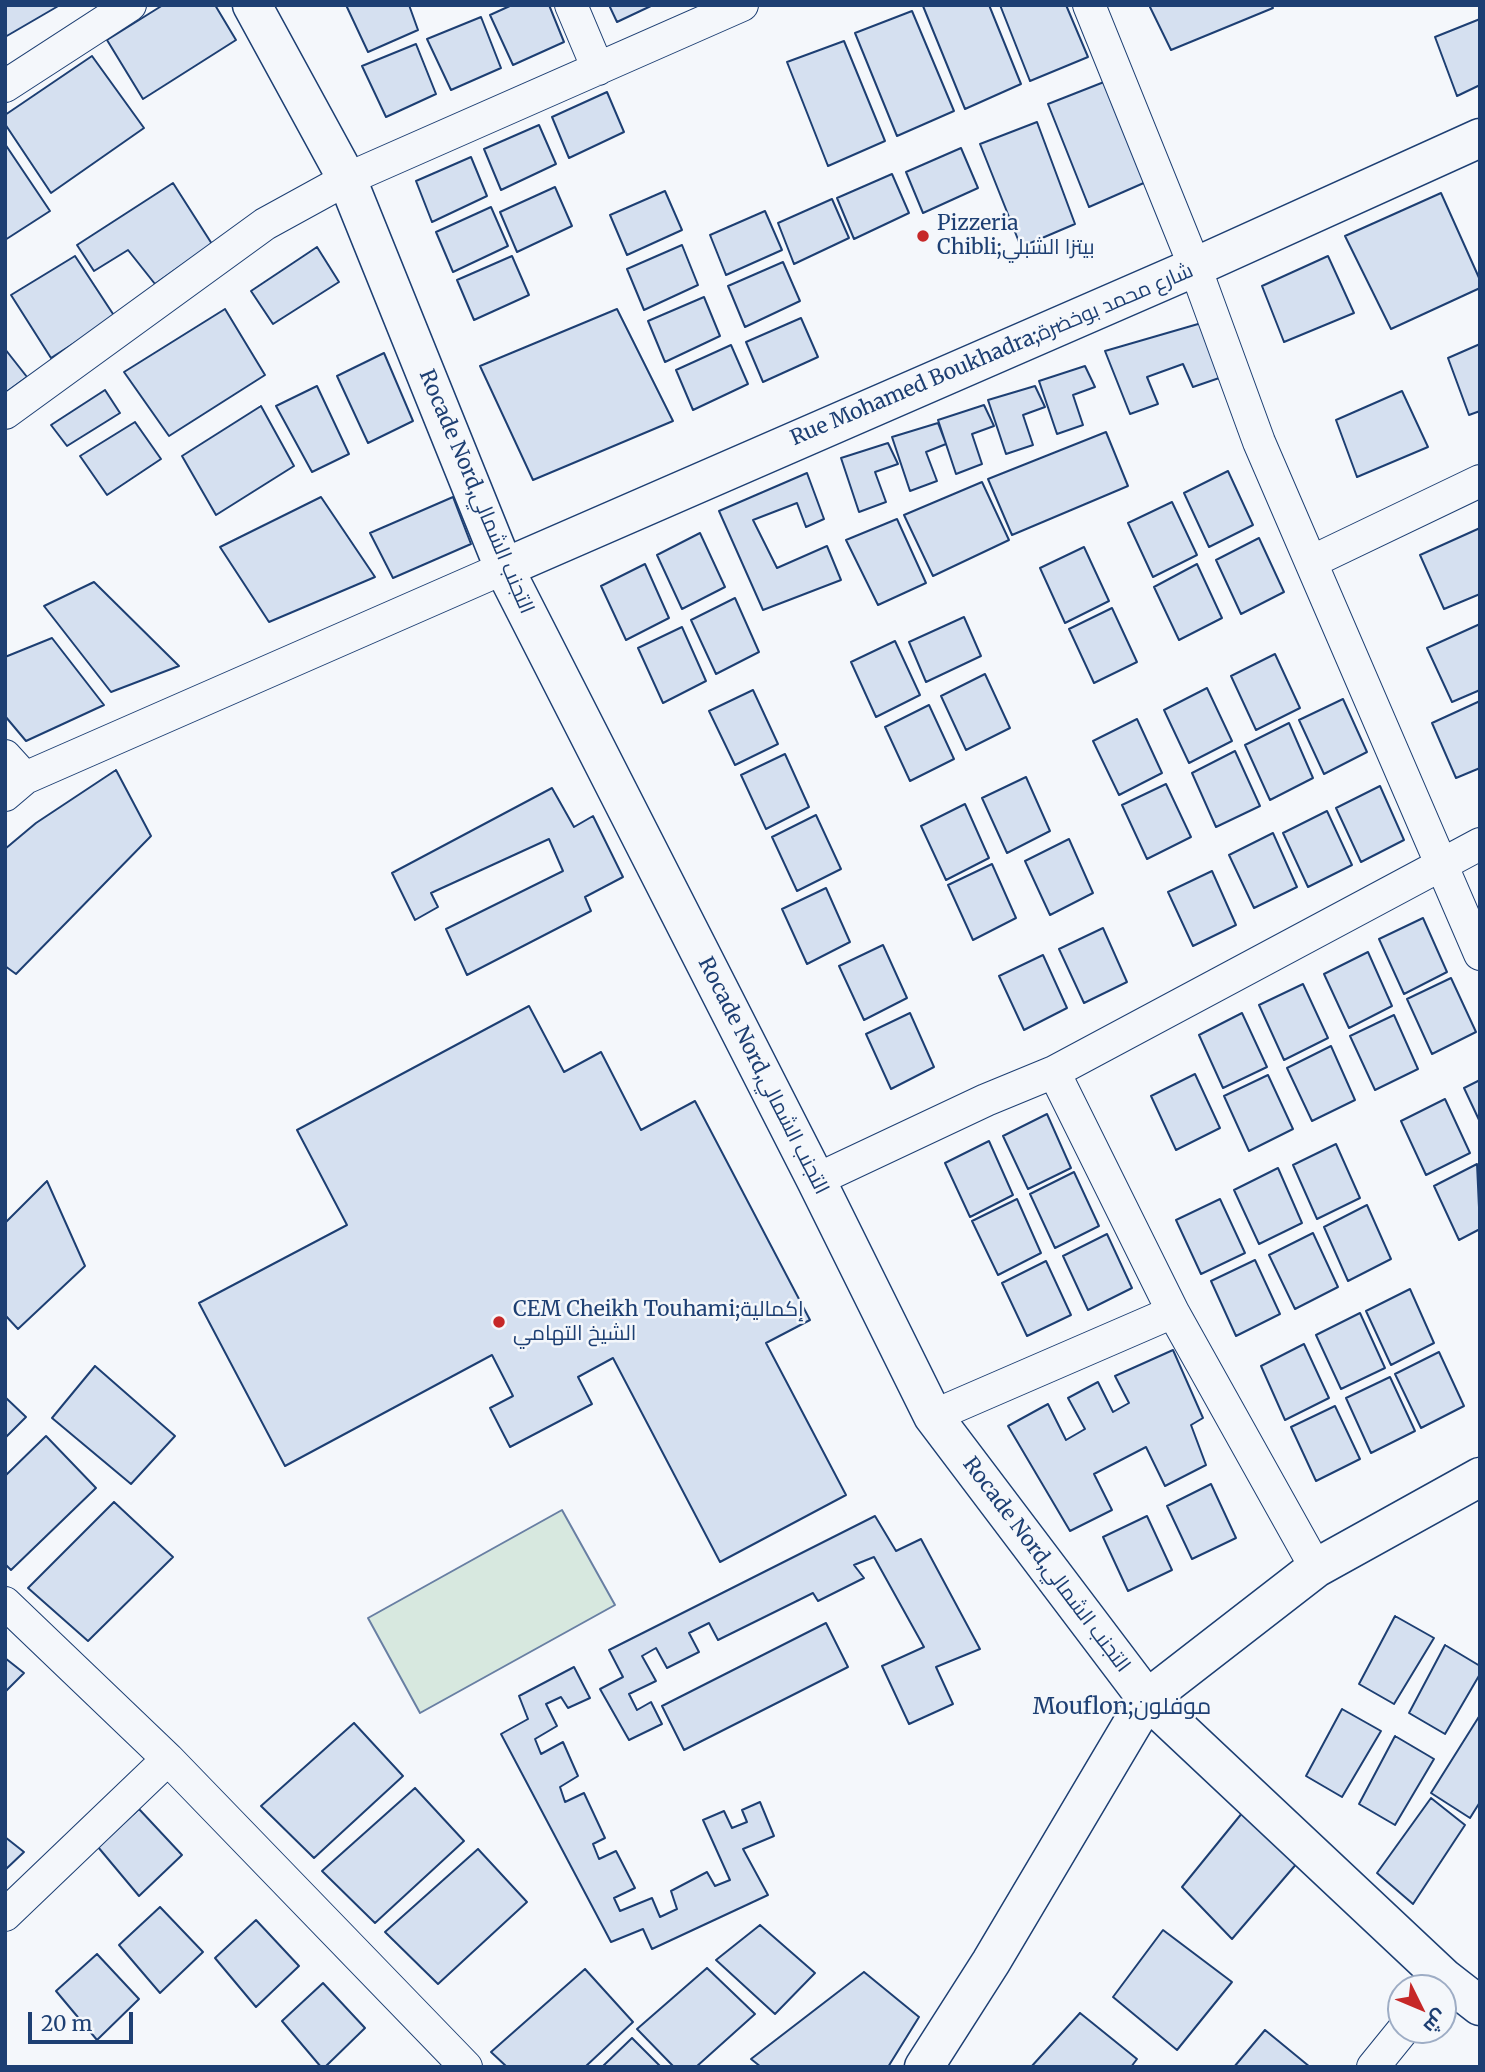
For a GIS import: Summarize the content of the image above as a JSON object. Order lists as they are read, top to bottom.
{
  "streets": {
    "main road": ["Rue Mohamed Boukhadra;شارع محمد بوخضرة", "Rocade Nord,التجنب الشمالي"]
  },
  "crossings": [
    ["Rue Mohamed Boukhadra;شارع محمد بوخضرة", "Rocade Nord,التجنب الشمالي"]
  ],
  "districts": ["Mouflon;موفلون"],
  "places": ["Pizzeria Chibli;بيتزا الشبلي", "CEM Cheikh Touhami;إكمالية الشيخ التهامي"],
  "scale_bar": "20 m",
  "north": "bottom right"
}
